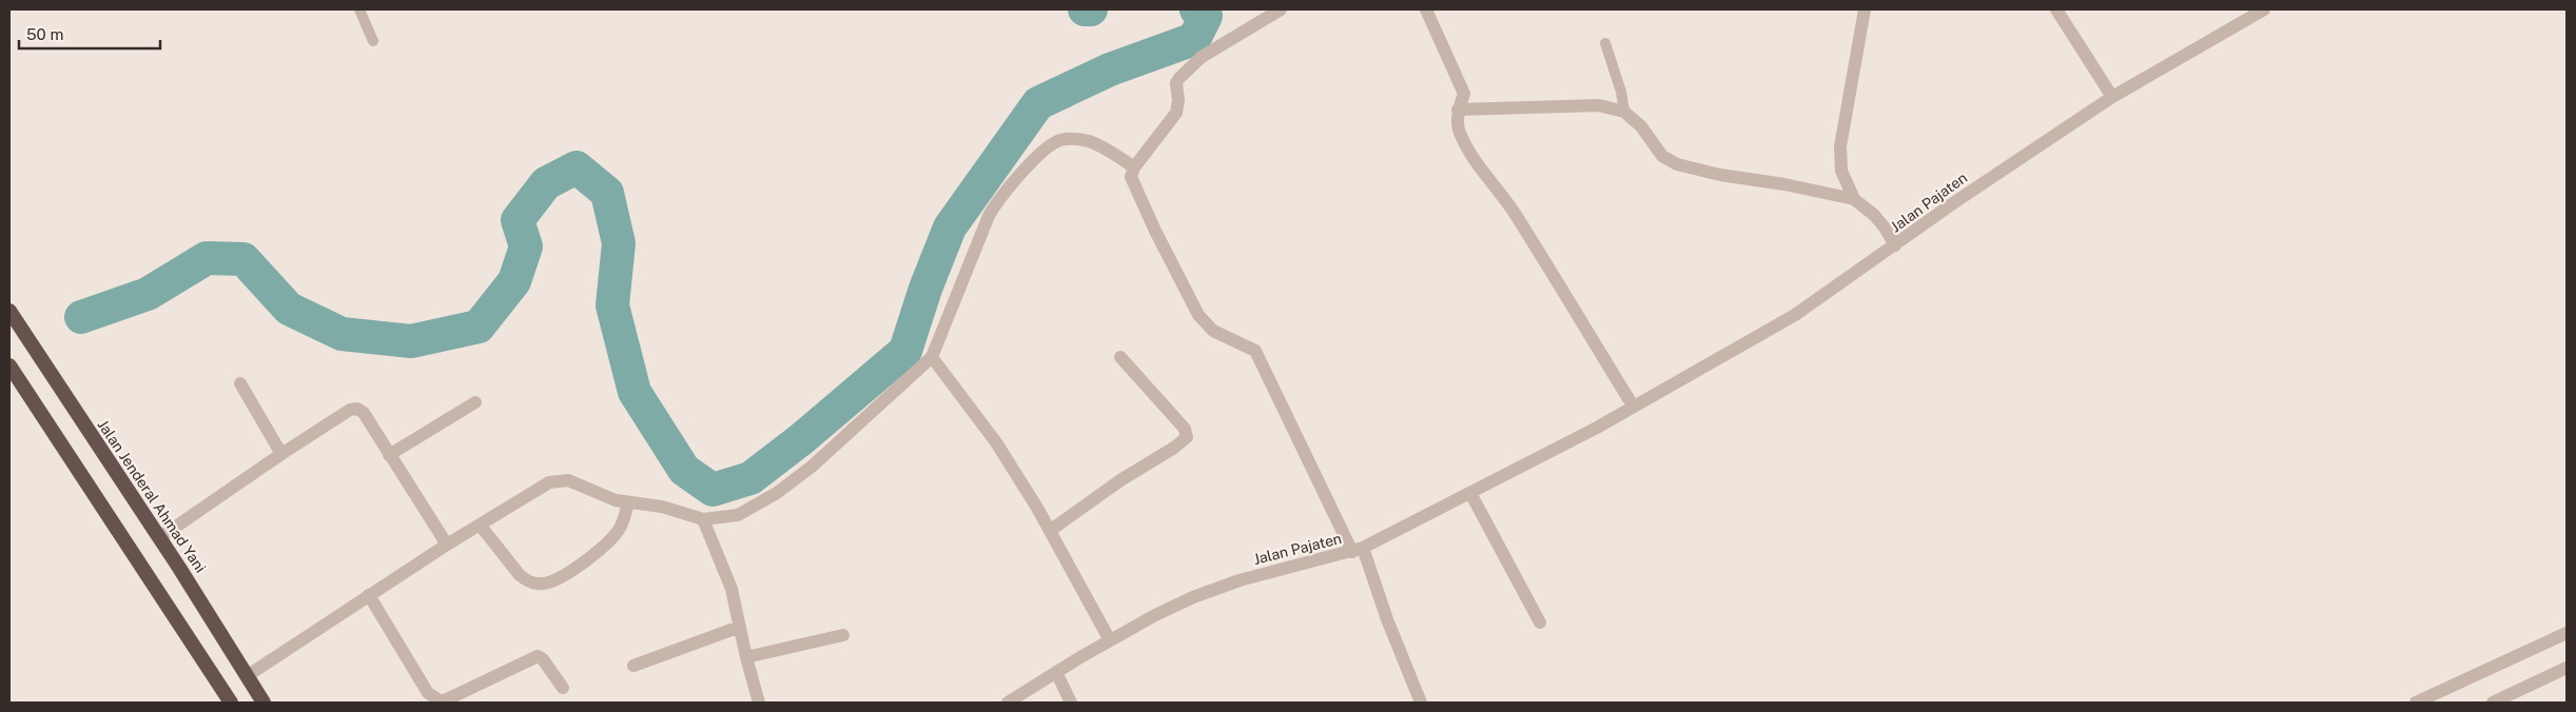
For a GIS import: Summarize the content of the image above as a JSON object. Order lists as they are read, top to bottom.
{
  "streets": {
    "highway": ["Jalan Jenderal Ahmad Yani"],
    "street": ["Jalan Pajaten"]
  },
  "scale_bar": "50 m"
}
